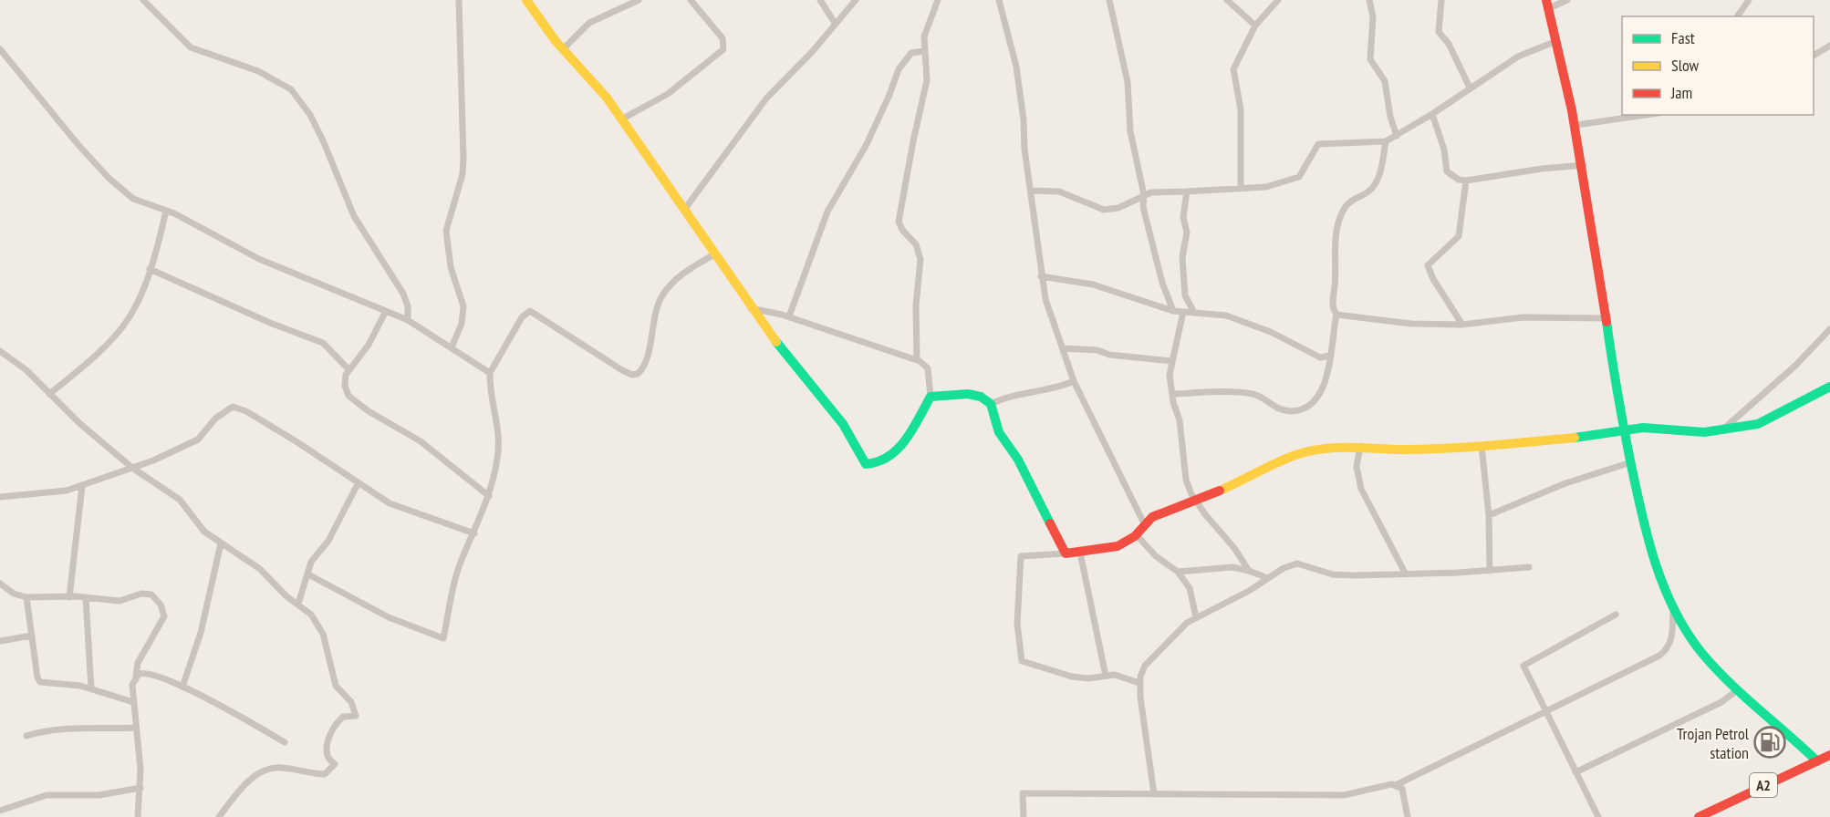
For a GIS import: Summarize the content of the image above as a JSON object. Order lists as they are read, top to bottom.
{
  "streets": {
    "main road": ["A2"]
  },
  "places": {
    "fuel station": ["Trojan Petrol station"]
  },
  "legend": ["Fast", "Slow", "Jam"]
}
